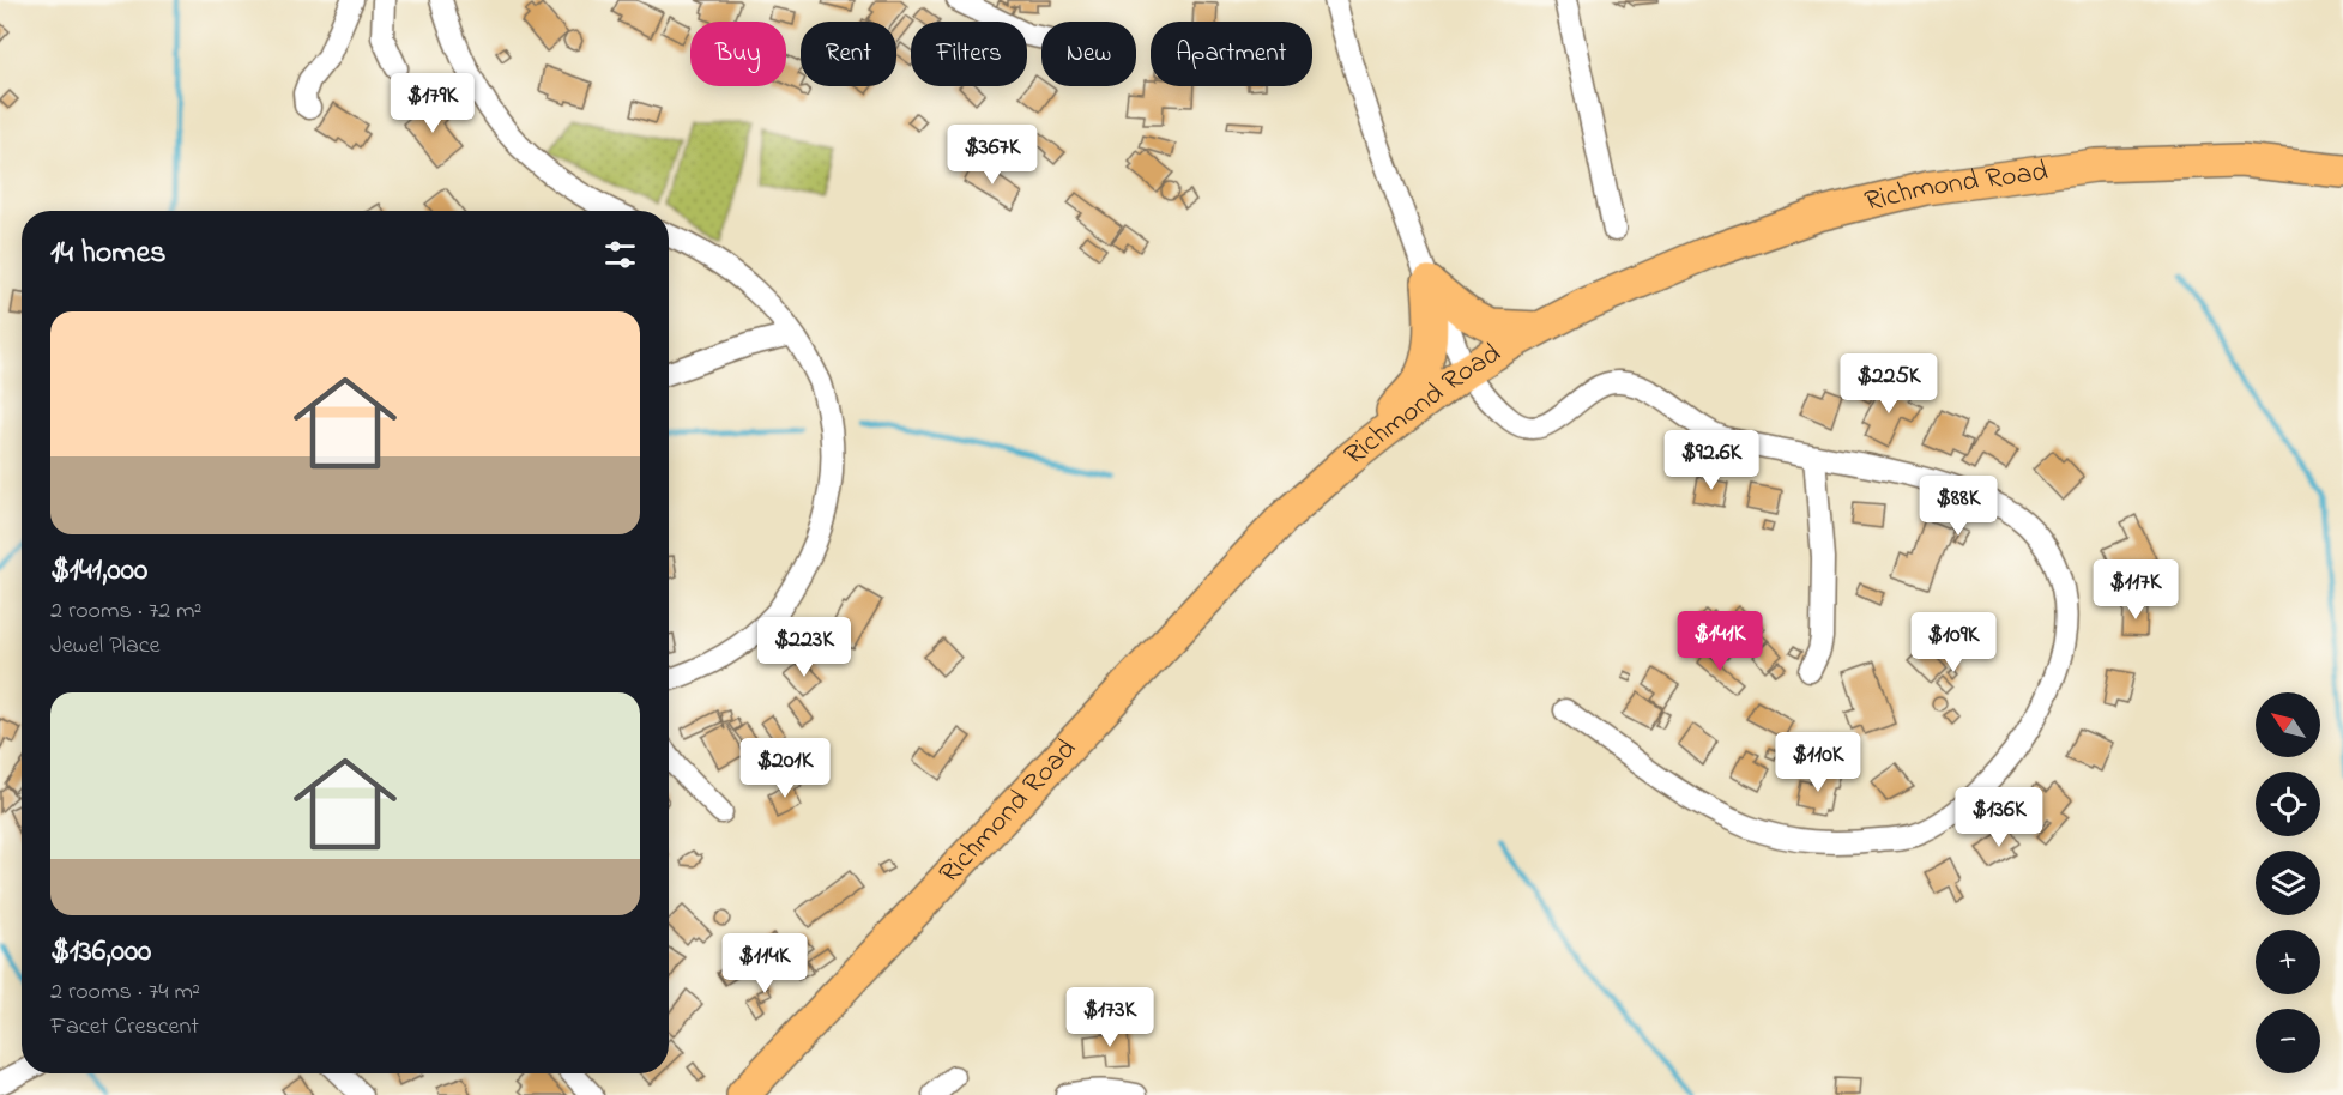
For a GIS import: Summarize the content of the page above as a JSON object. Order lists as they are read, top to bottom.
{
  "streets": {
    "highway": ["Richmond Road"]
  },
  "north": "top left",
  "page": {
    "chip": [
      "Buy",
      "Rent",
      "Filters",
      "New",
      "Apartment"
    ],
    "price": [
      "$179K",
      "$367K",
      "$225K",
      "$92.6K",
      "$88K",
      "$117K",
      "$141K",
      "$109K",
      "$223K",
      "$110K",
      "$201K",
      "$136K",
      "$114K",
      "$173K"
    ],
    "heading": "14 homes",
    "list": [
      {
        "name": "$141,000",
        "note": "2 rooms · 72 m² · Jewel Place"
      },
      {
        "name": "$136,000",
        "note": "2 rooms · 74 m² · Facet Crescent"
      }
    ],
    "map_buttons": ["+", "−"]
  }
}
